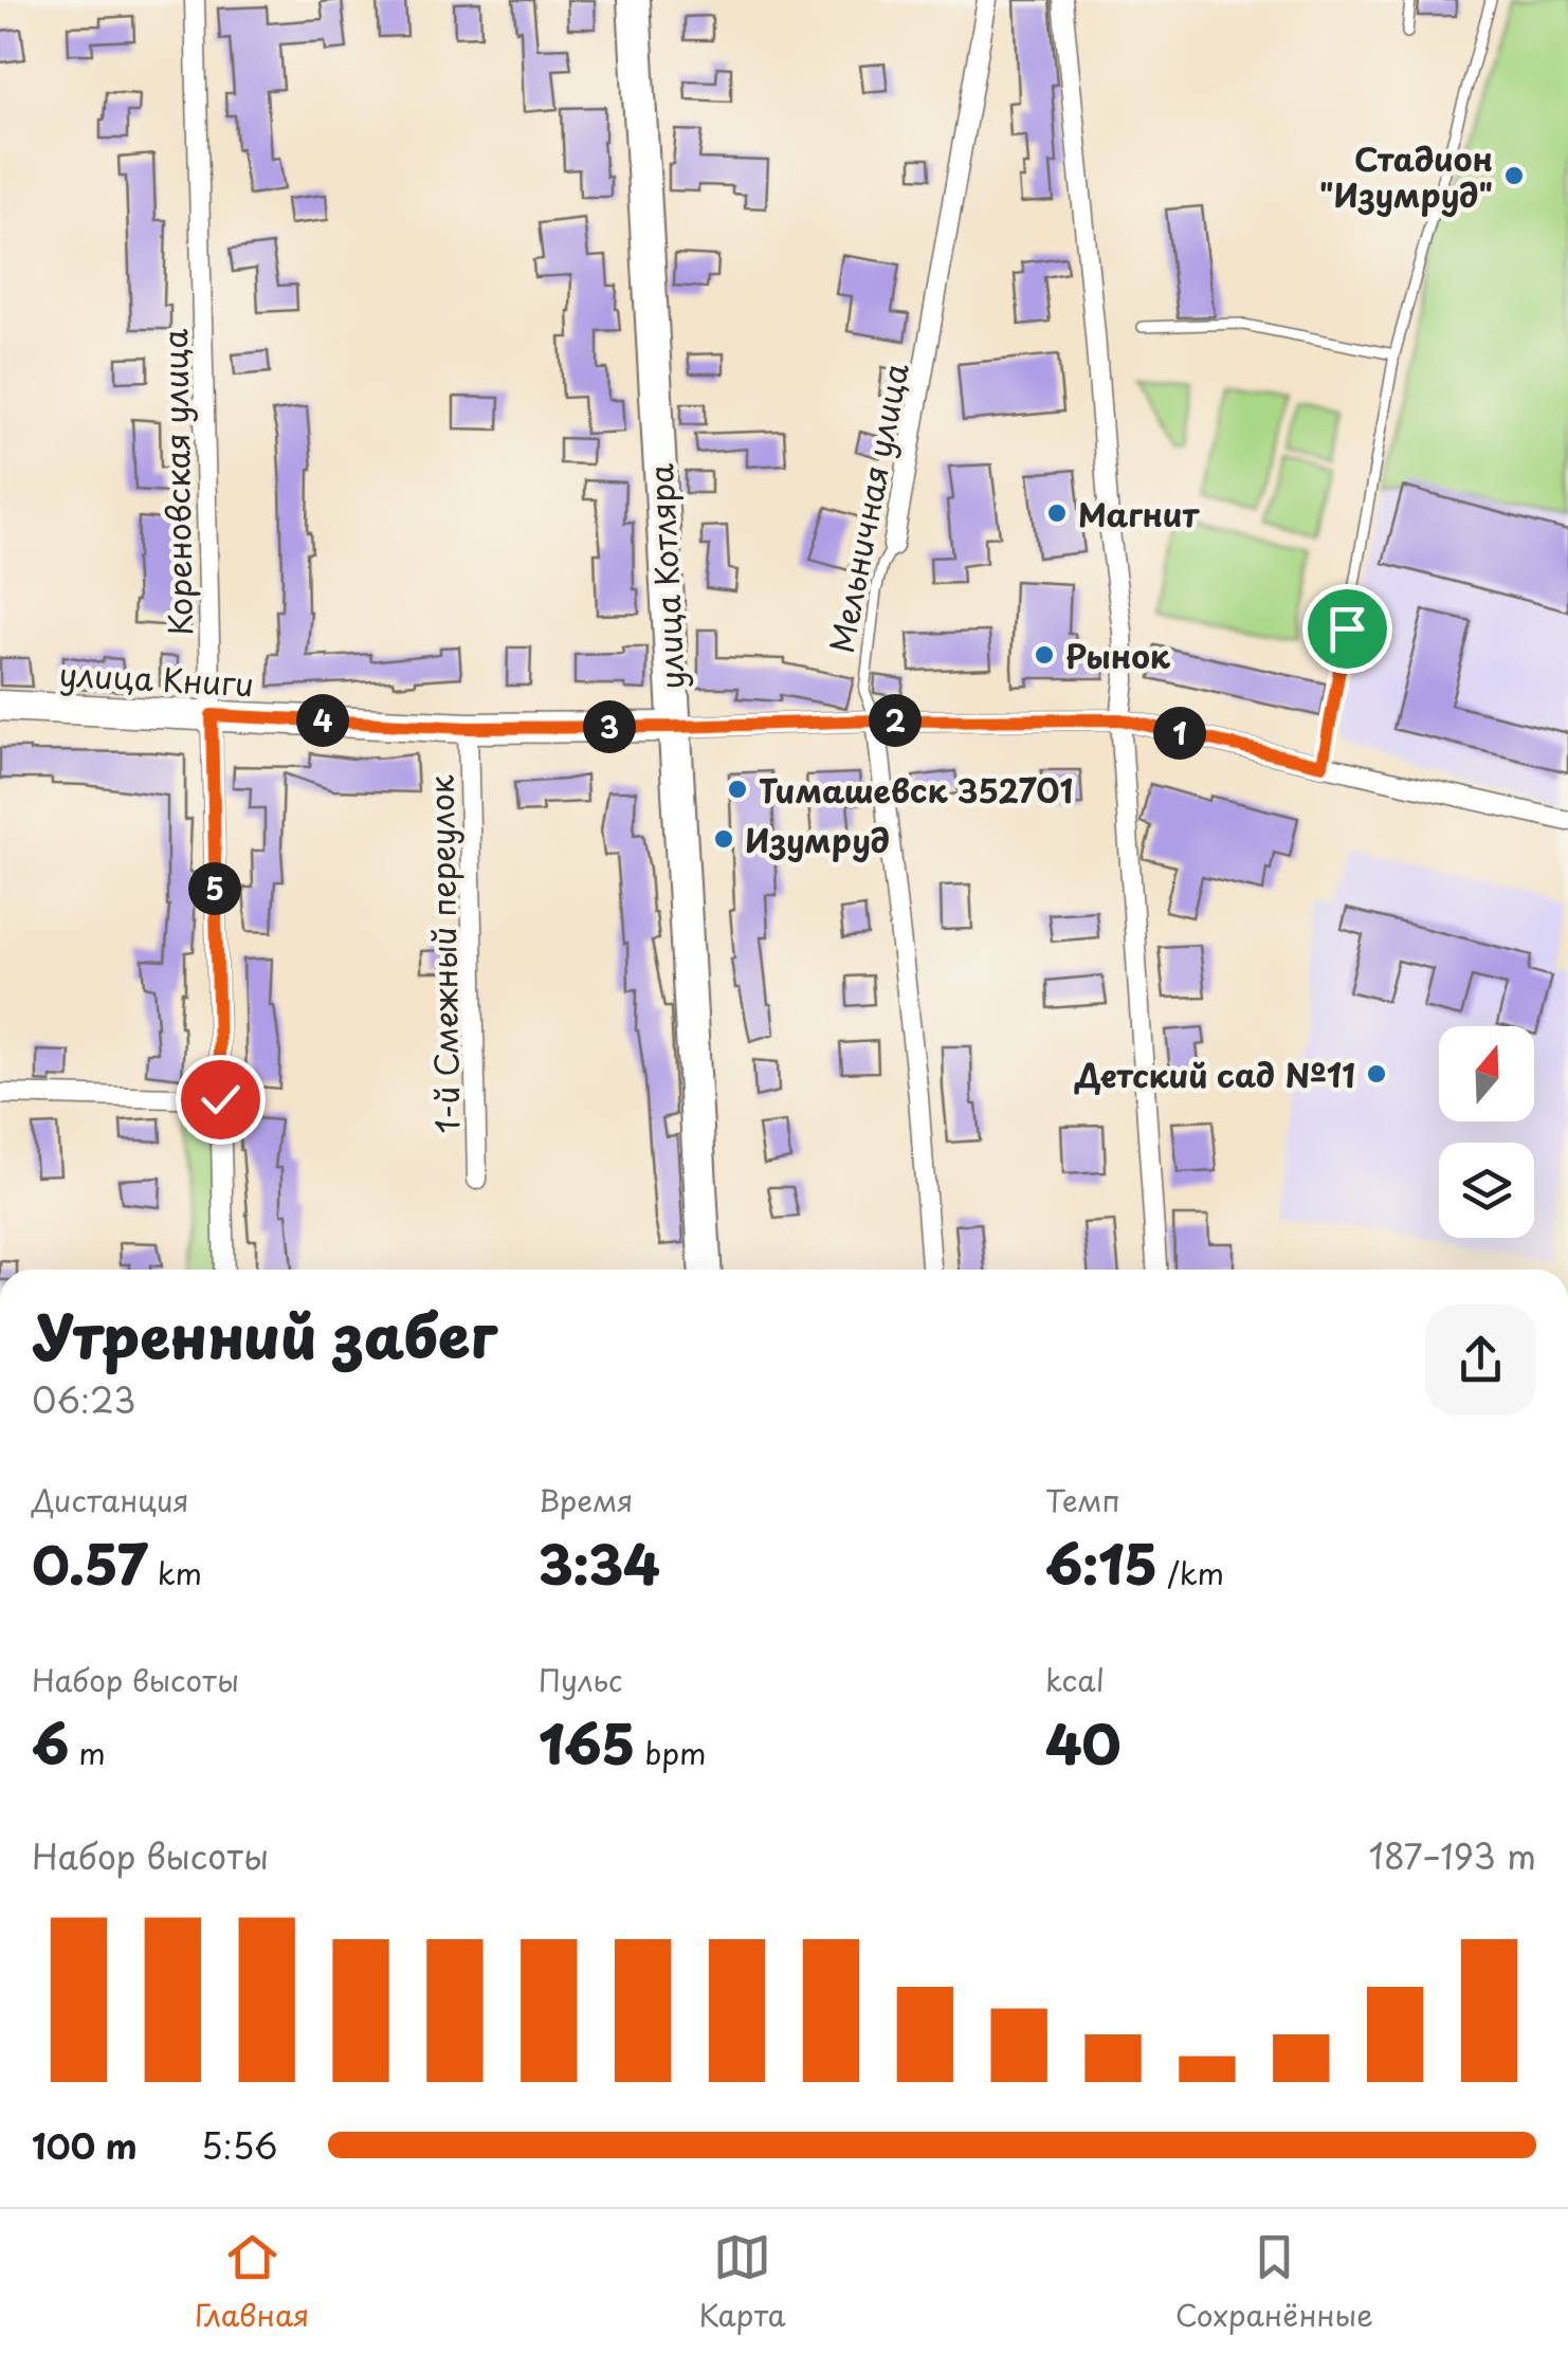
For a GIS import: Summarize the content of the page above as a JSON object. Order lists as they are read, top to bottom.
{
  "streets": {
    "main road": ["улица Котляра"],
    "street": [
      "Кореновская улица",
      "Мельничная улица",
      "улица Книги",
      "1-й Смежный переулок"
    ]
  },
  "crossings": [
    ["Кореновская улица", "улица Книги"],
    ["Мельничная улица", "улица Книги"],
    ["улица Котляра", "улица Книги"],
    ["улица Книги", "1-й Смежный переулок"]
  ],
  "places": [
    "Стадион \"Изумруд\"",
    "Магнит",
    "Рынок",
    "Тимашевск 352701",
    "Изумруд",
    "Детский сад №11"
  ],
  "north": "top",
  "page": {
    "pins": [
      "2",
      "4",
      "3",
      "1",
      "5"
    ],
    "heading": ["Утренний забег", "06:23"],
    "stats": [
      ["Дистанция", "0.57 km"],
      ["Время", "3:34"],
      ["Темп", "6:15 /km"],
      ["Набор высоты", "6 m"],
      ["Пульс", "165 bpm"],
      ["kcal", "40"]
    ],
    "chart": ["Набор высоты", "187–193 m"],
    "list": [
      {
        "name": "100 m",
        "note": "5:56"
      }
    ],
    "tabs": ["Главная", "Карта", "Сохранённые"]
  }
}
